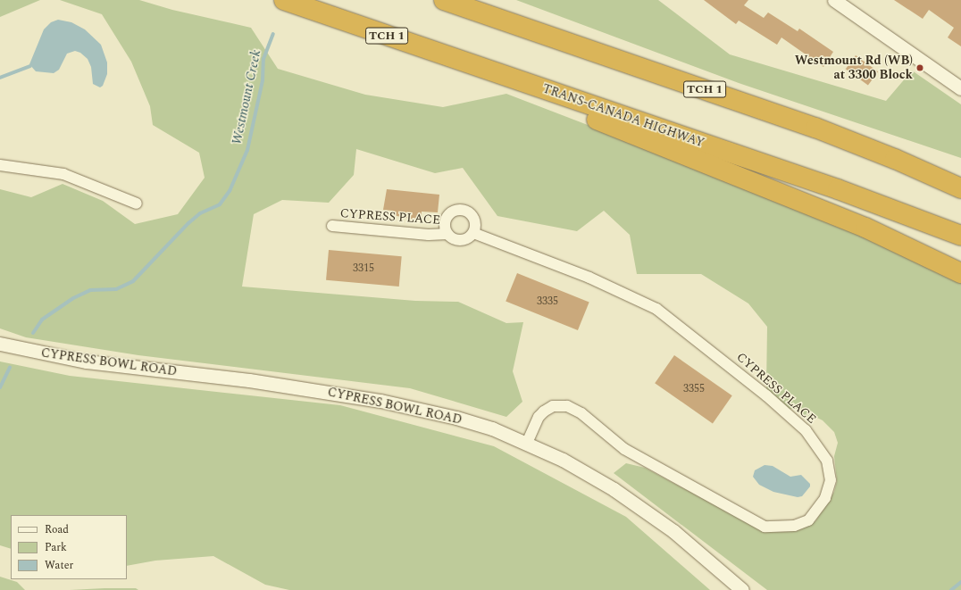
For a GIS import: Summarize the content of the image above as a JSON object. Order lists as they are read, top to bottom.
{
  "streets": {
    "highway": ["TCH 1", "TRANS-CANADA HIGHWAY"],
    "street": ["CYPRESS PLACE", "CYPRESS BOWL ROAD"]
  },
  "crossings": [
    ["CYPRESS PLACE", "CYPRESS BOWL ROAD"]
  ],
  "water": ["Westmount Creek"],
  "places": ["Westmount Rd (WB) at 3300 Block"],
  "house_numbers": ["3315", "3335", "3355"],
  "legend": ["Road", "Park", "Water"]
}
